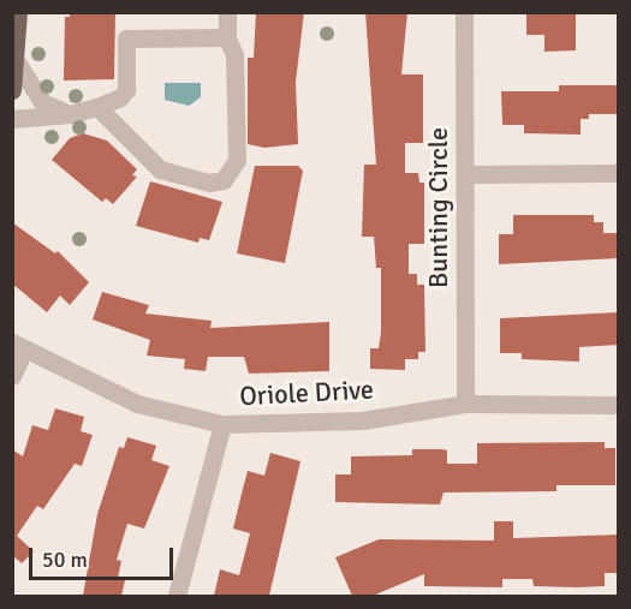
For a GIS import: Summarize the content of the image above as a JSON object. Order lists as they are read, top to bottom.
{
  "streets": {
    "street": ["Bunting Circle", "Oriole Drive"]
  },
  "crossings": [
    ["Bunting Circle", "Oriole Drive"]
  ],
  "scale_bar": "50 m"
}
